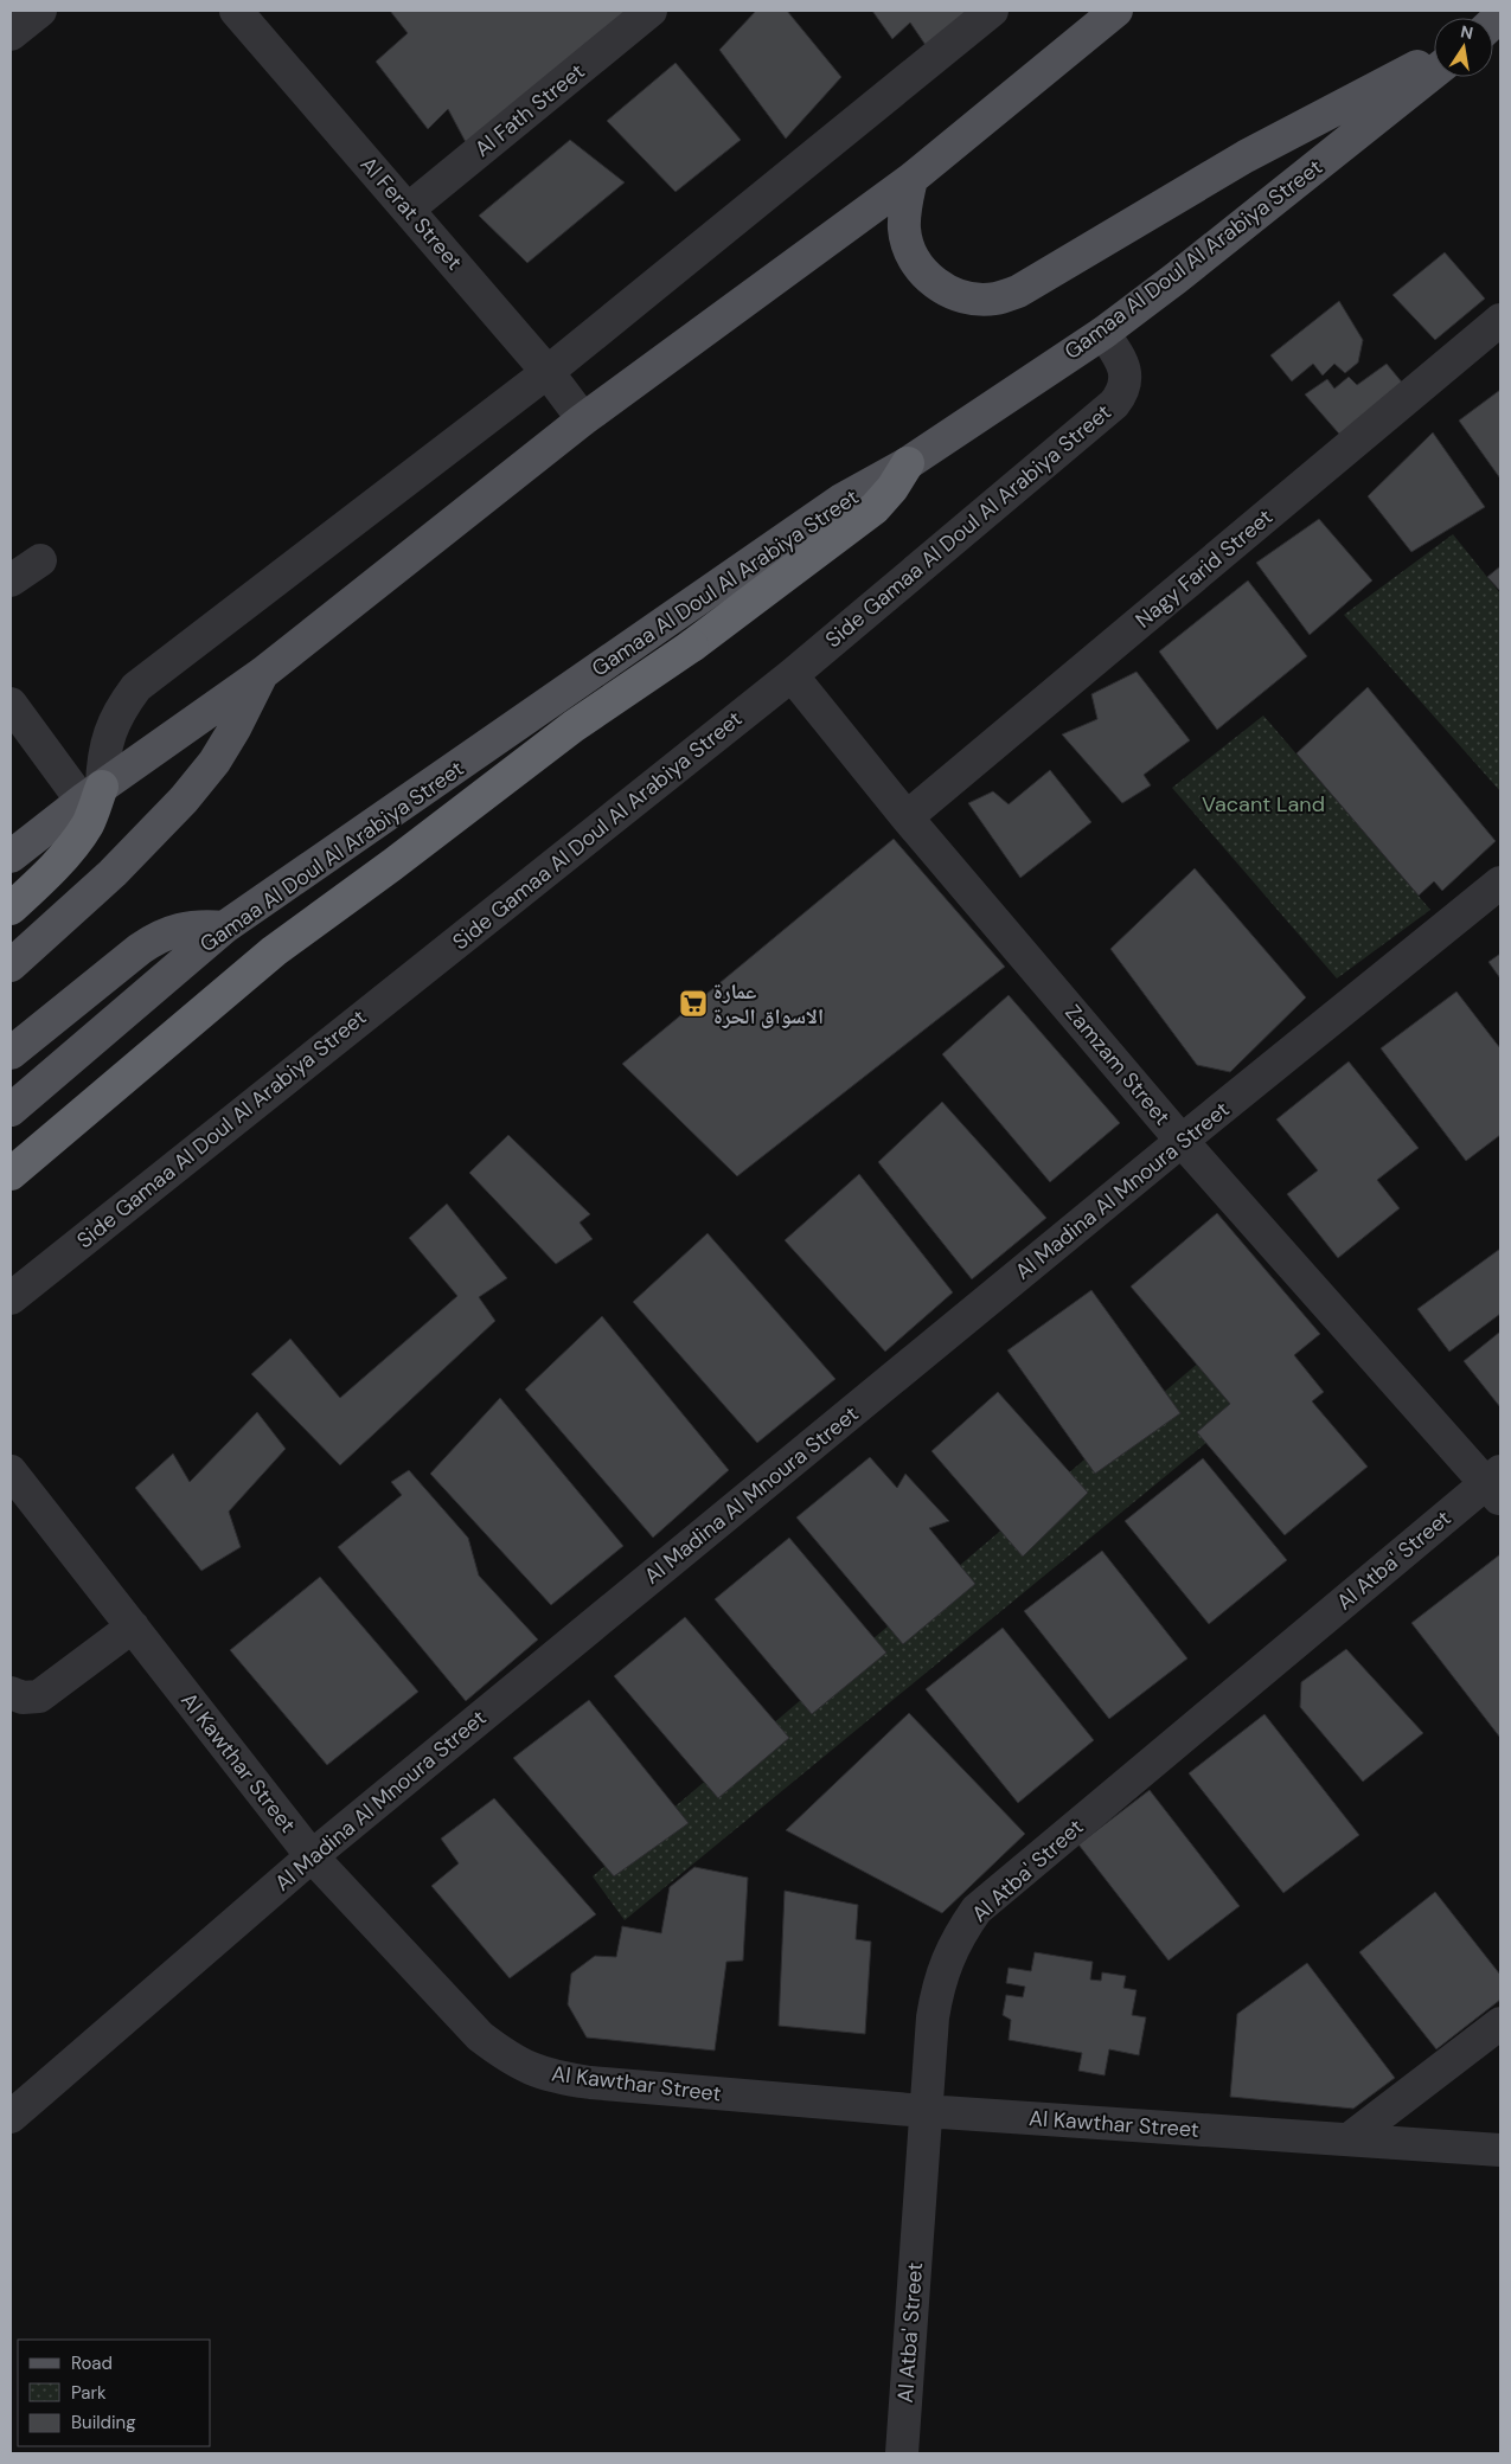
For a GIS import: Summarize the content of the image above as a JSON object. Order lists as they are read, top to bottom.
{
  "streets": {
    "main road": ["Gamaa Al Doul Al Arabiya Street"],
    "street": [
      "Al Fath Street",
      "Al Ferat Street",
      "Side Gamaa Al Doul Al Arabiya Street",
      "Nagy Farid Street",
      "Zamzam Street",
      "Al Madina Al Mnoura Street",
      "Al Atba' Street",
      "Al Kawthar Street"
    ]
  },
  "crossings": [
    ["Al Fath Street", "Al Ferat Street"],
    ["Gamaa Al Doul Al Arabiya Street", "Side Gamaa Al Doul Al Arabiya Street"],
    ["Side Gamaa Al Doul Al Arabiya Street", "Zamzam Street"],
    ["Nagy Farid Street", "Zamzam Street"],
    ["Zamzam Street", "Al Madina Al Mnoura Street"],
    ["Zamzam Street", "Al Atba' Street"],
    ["Al Madina Al Mnoura Street", "Al Kawthar Street"],
    ["Al Atba' Street", "Al Kawthar Street"]
  ],
  "parks": ["Vacant Land"],
  "places": {
    "supermarket": ["عمارة الاسواق الحرة"]
  },
  "legend": ["Road", "Park", "Building"],
  "north": "top"
}
